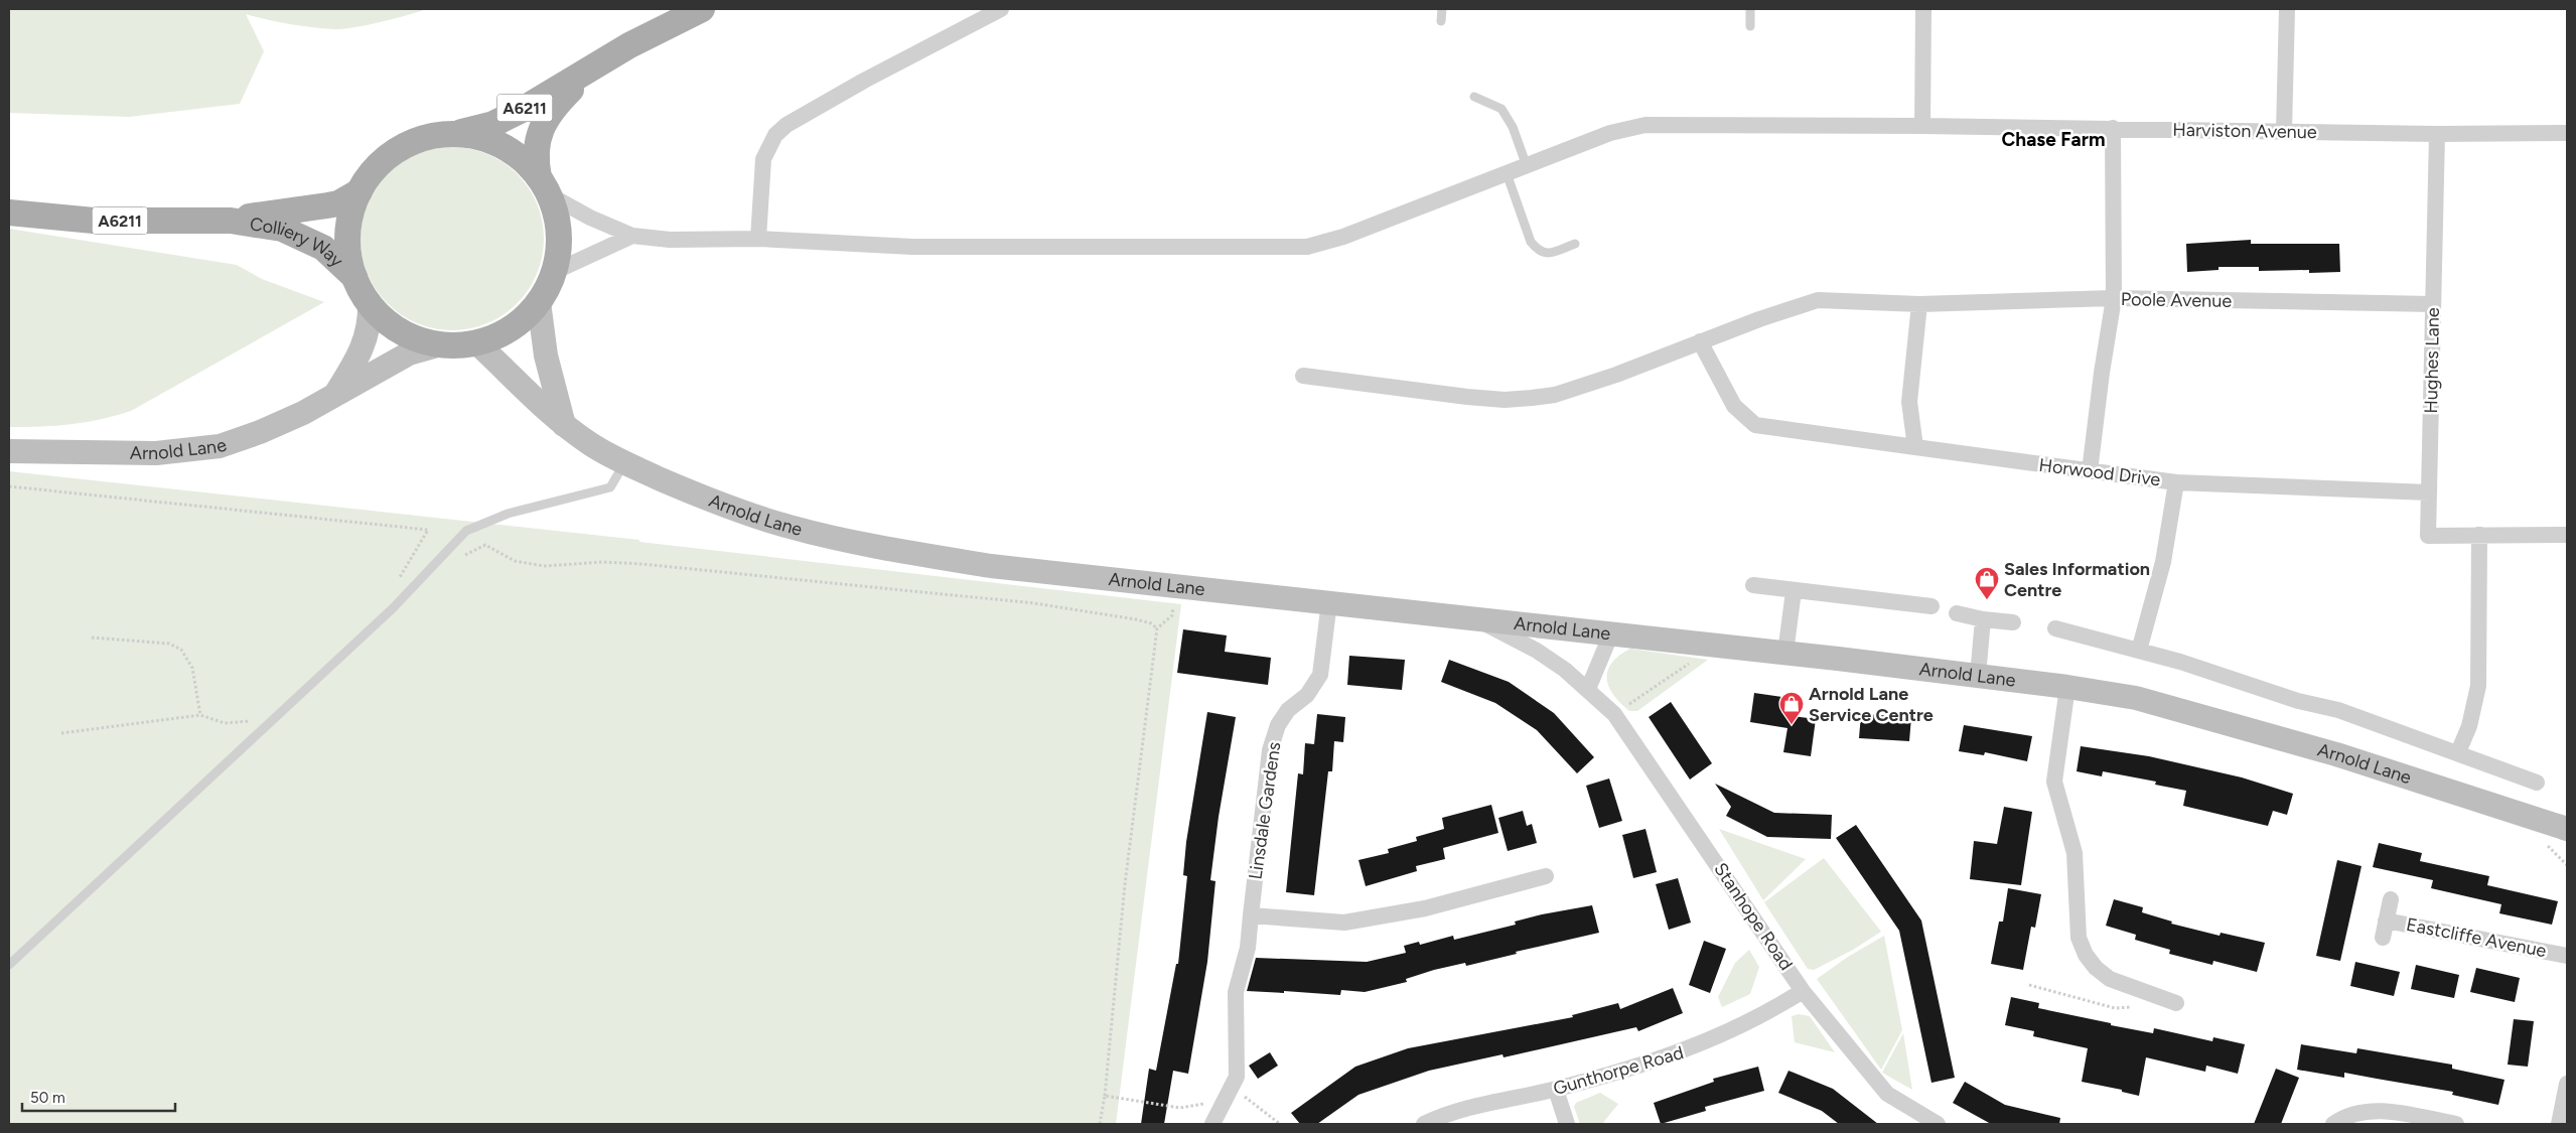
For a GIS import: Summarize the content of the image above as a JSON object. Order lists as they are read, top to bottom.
{
  "streets": {
    "main road": ["A6211", "Colliery Way"],
    "street": [
      "Harviston Avenue",
      "Poole Avenue",
      "Hughes Lane",
      "Arnold Lane",
      "Horwood Drive",
      "Linsdale Gardens",
      "Stanhope Road",
      "Eastcliffe Avenue",
      "Gunthorpe Road"
    ]
  },
  "crossings": [
    ["Harviston Avenue", "Hughes Lane"],
    ["Poole Avenue", "Hughes Lane"],
    ["Poole Avenue", "Horwood Drive"],
    ["Hughes Lane", "Horwood Drive"],
    ["Arnold Lane", "Linsdale Gardens"],
    ["Arnold Lane", "Stanhope Road"],
    ["Stanhope Road", "Gunthorpe Road"]
  ],
  "districts": ["Chase Farm"],
  "places": {
    "shop": ["Sales Information Centre", "Arnold Lane Service Centre"]
  },
  "scale_bar": "50 m"
}
